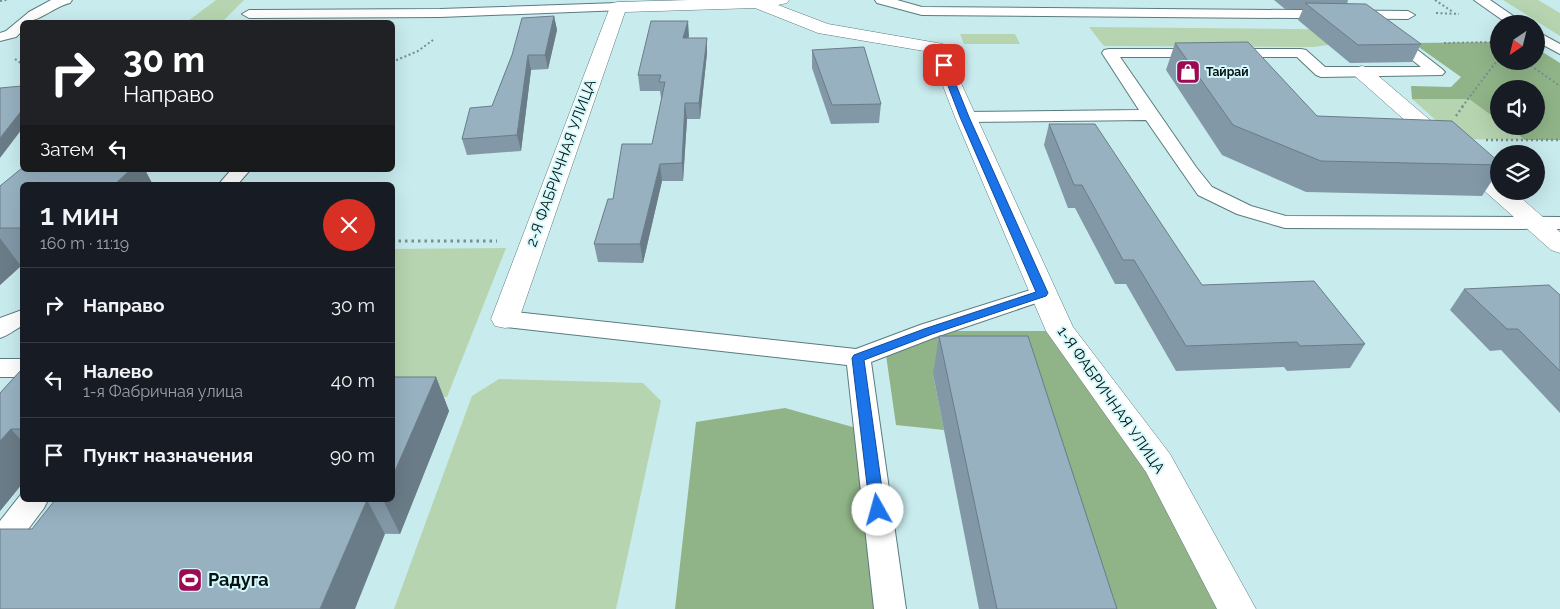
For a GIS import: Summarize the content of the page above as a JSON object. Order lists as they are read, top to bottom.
{
  "streets": {
    "street": ["2-Я ФАБРИЧНАЯ УЛИЦА", "1-Я ФАБРИЧНАЯ УЛИЦА"]
  },
  "places": {
    "shop": ["Тайрай"],
    "sports": ["Радуга"]
  },
  "north": "bottom left",
  "page": {
    "turn": ["30 m", "Направо"],
    "then": "Затем",
    "heading": ["1 мин", "160 m · 11:19"],
    "list": [
      {
        "name": "Направо",
        "value": "30 m"
      },
      {
        "name": "Налево",
        "note": "1-я Фабричная улица",
        "value": "40 m"
      },
      {
        "name": "Пункт назначения",
        "value": "90 m"
      }
    ]
  }
}
